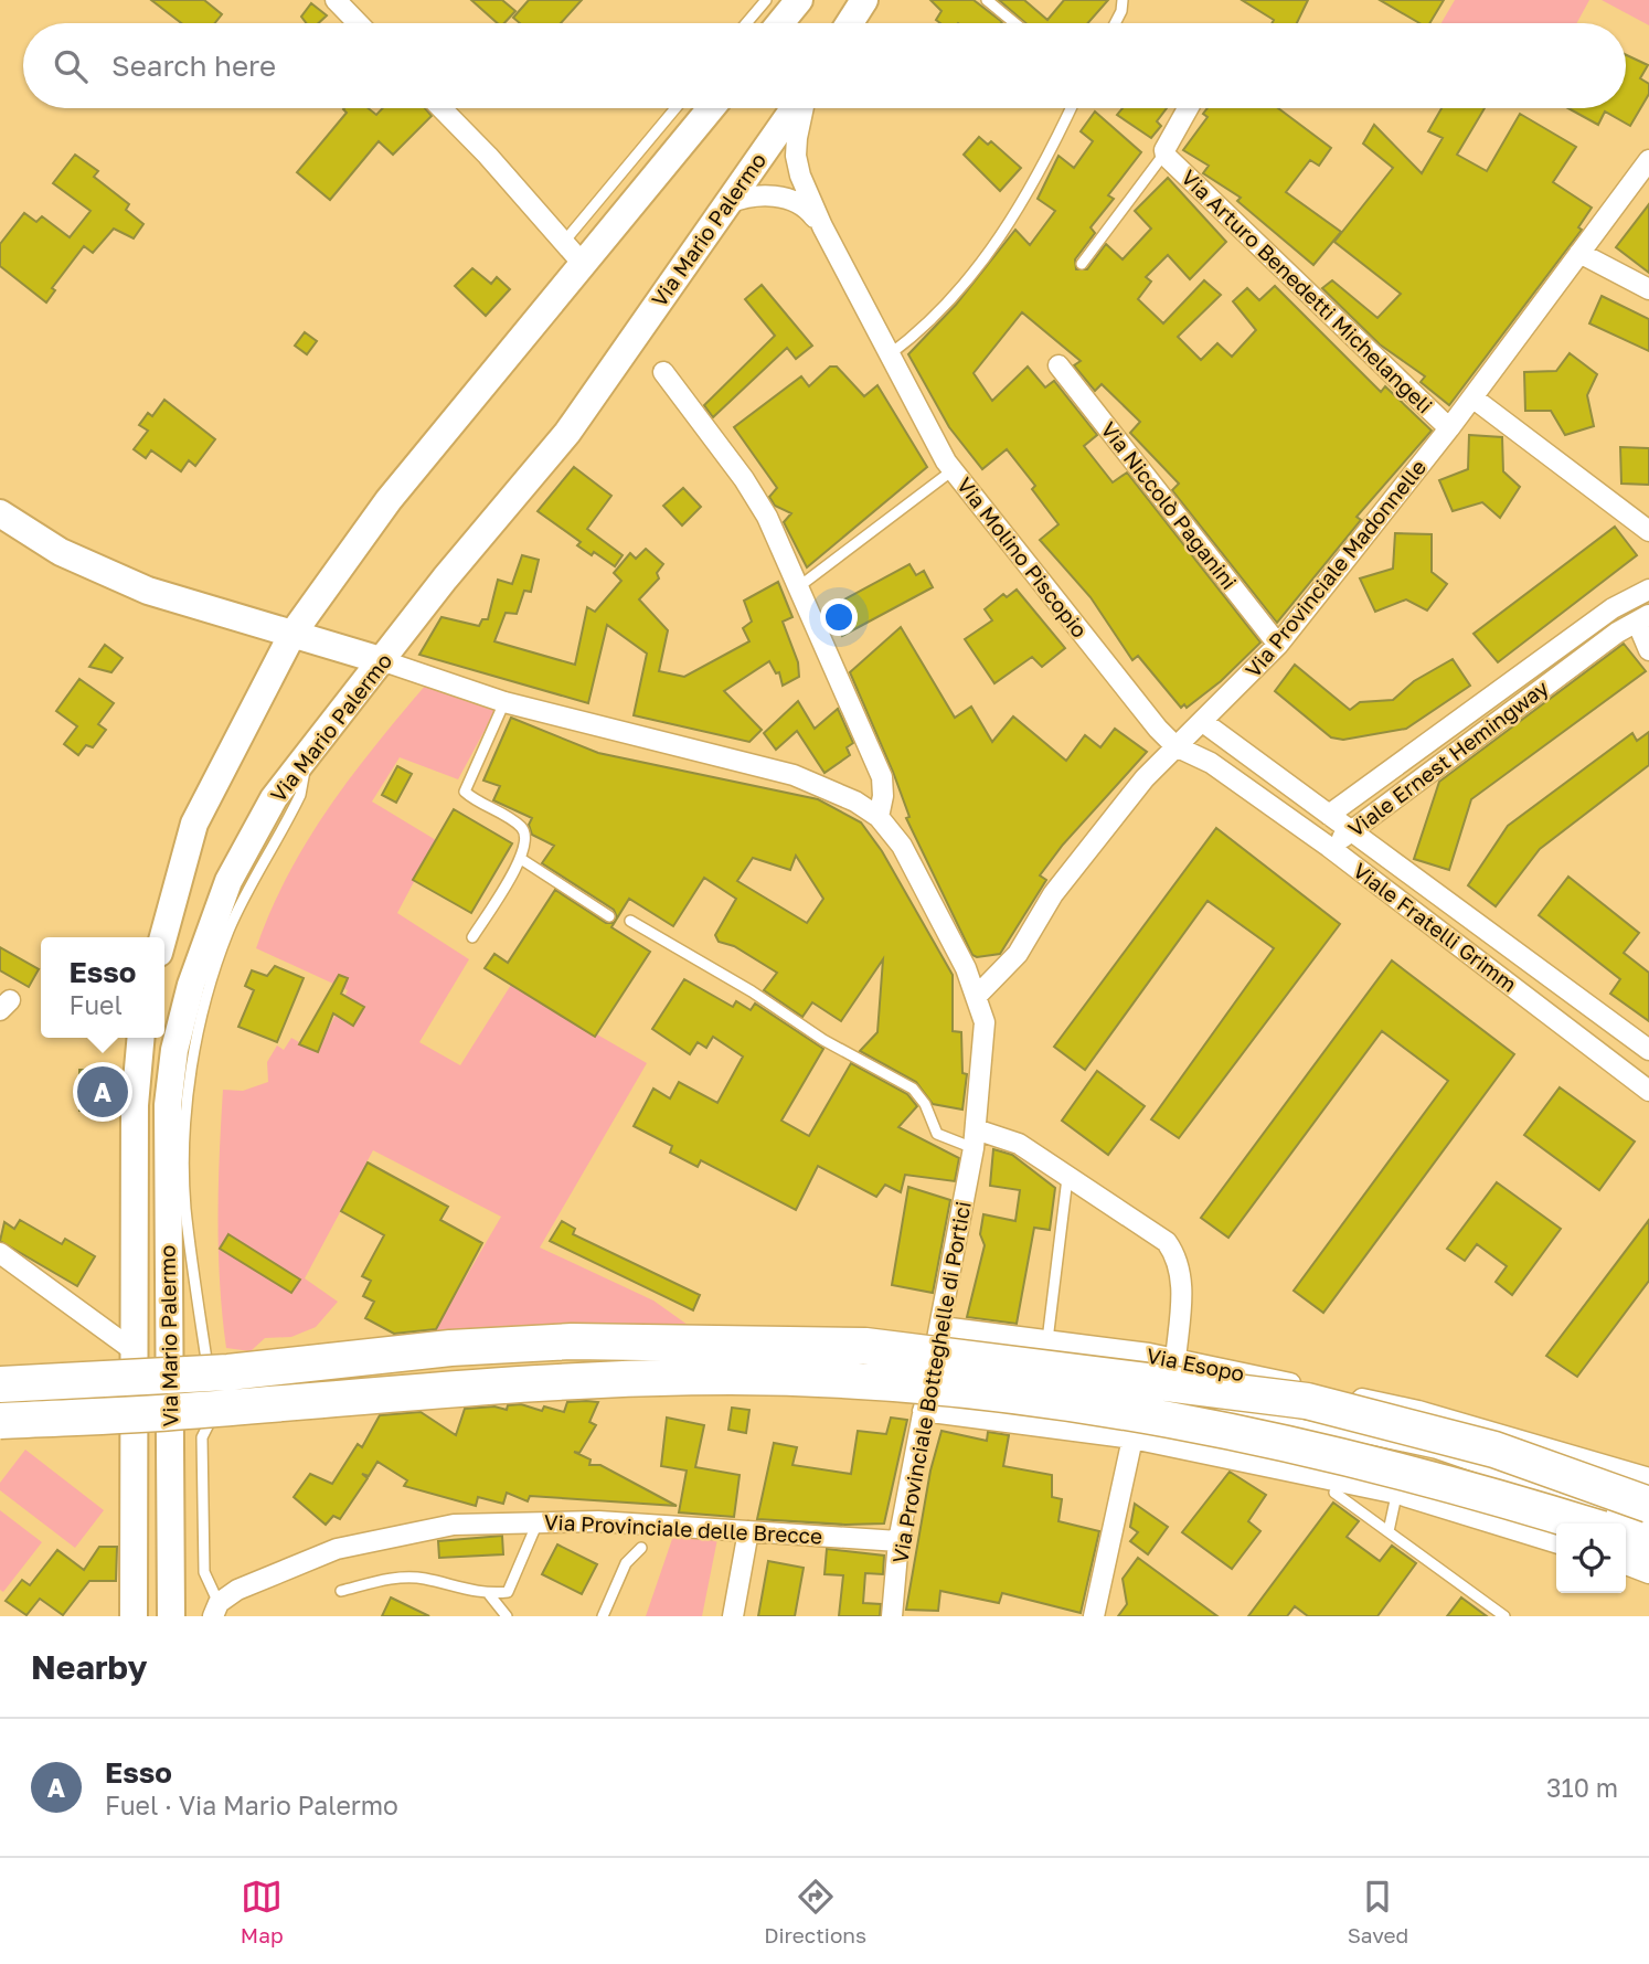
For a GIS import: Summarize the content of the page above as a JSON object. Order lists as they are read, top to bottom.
{
  "streets": {
    "street": [
      "Via Mario Palermo",
      "Via Arturo Benedetti Michelangeli",
      "Via Niccolò Paganini",
      "Via Molino Piscopio",
      "Via Provinciale Madonnelle",
      "Viale Ernest Hemingway",
      "Viale Fratelli Grimm",
      "Via Esopo",
      "Via Provinciale Botteghelle di Portici",
      "Via Provinciale delle Brecce"
    ]
  },
  "crossings": [
    ["Via Mario Palermo", "Via Molino Piscopio"],
    ["Via Mario Palermo", "Via Provinciale Botteghelle di Portici"],
    ["Via Arturo Benedetti Michelangeli", "Via Provinciale Madonnelle"],
    ["Via Niccolò Paganini", "Via Provinciale Madonnelle"],
    ["Via Molino Piscopio", "Via Provinciale Madonnelle"],
    ["Via Molino Piscopio", "Viale Fratelli Grimm"],
    ["Via Provinciale Madonnelle", "Viale Fratelli Grimm"],
    ["Via Provinciale Madonnelle", "Via Provinciale Botteghelle di Portici"],
    ["Viale Ernest Hemingway", "Viale Fratelli Grimm"],
    ["Via Esopo", "Via Provinciale Botteghelle di Portici"],
    ["Via Provinciale Botteghelle di Portici", "Via Provinciale delle Brecce"]
  ],
  "page": {
    "search": "Search here",
    "popup": ["Esso", "Fuel"],
    "pins": "A",
    "heading": "Nearby",
    "list": [
      {
        "mark": "A",
        "name": "Esso",
        "note": "Fuel · Via Mario Palermo",
        "value": "310 m"
      }
    ],
    "nav": ["Map", "Directions", "Saved"]
  }
}
